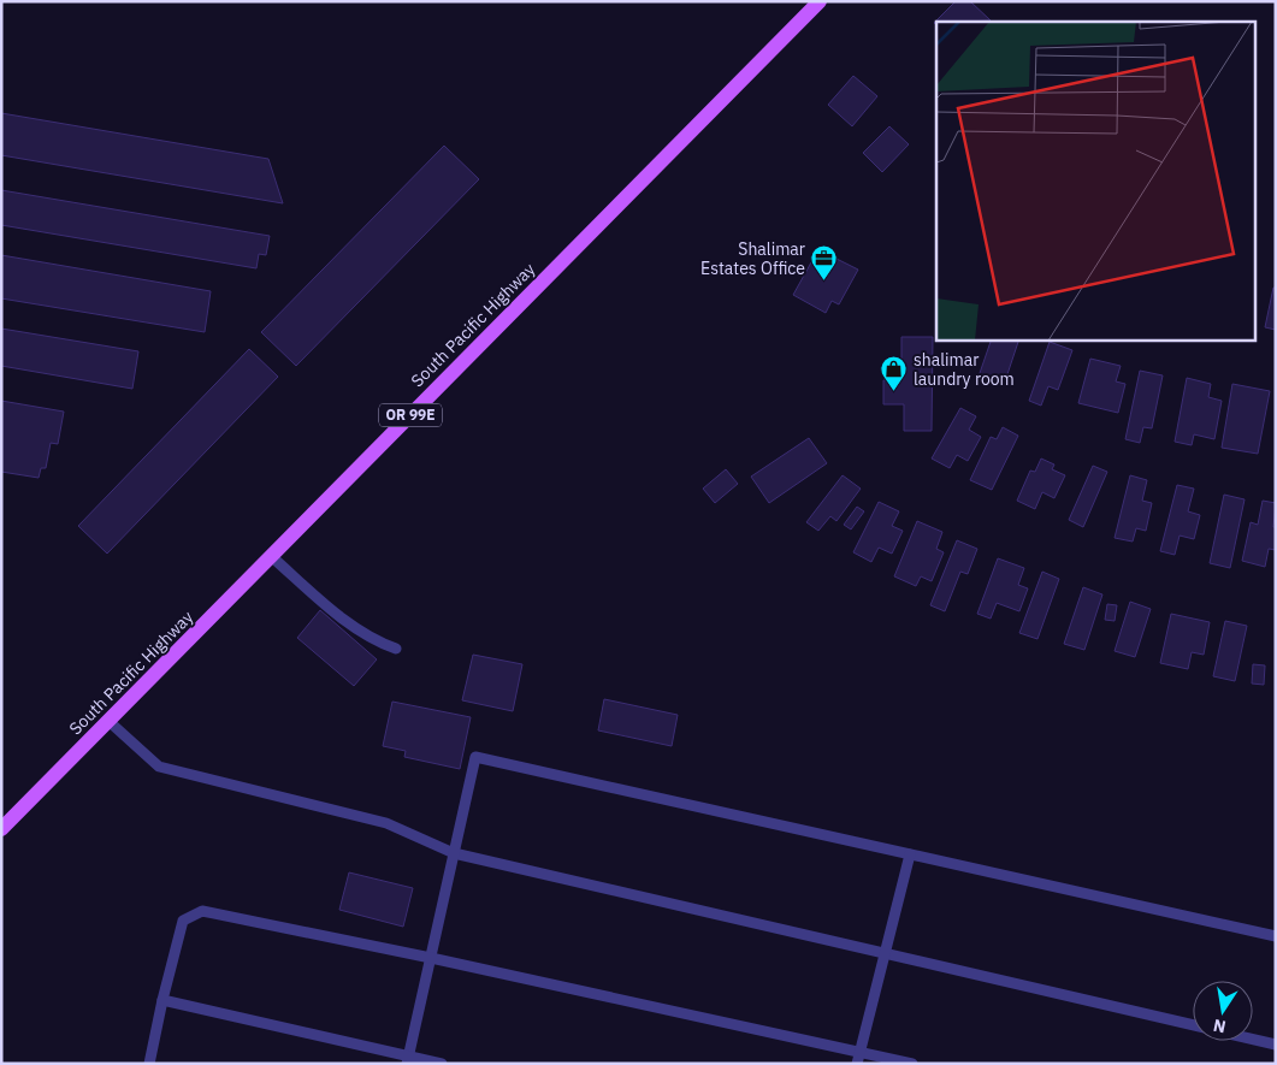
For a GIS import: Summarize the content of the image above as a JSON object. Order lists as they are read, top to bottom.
{
  "streets": {
    "main road": ["South Pacific Highway", "OR 99E"]
  },
  "places": {
    "office": ["Shalimar Estates Office"],
    "shop": ["shalimar laundry room"]
  },
  "north": "bottom"
}
